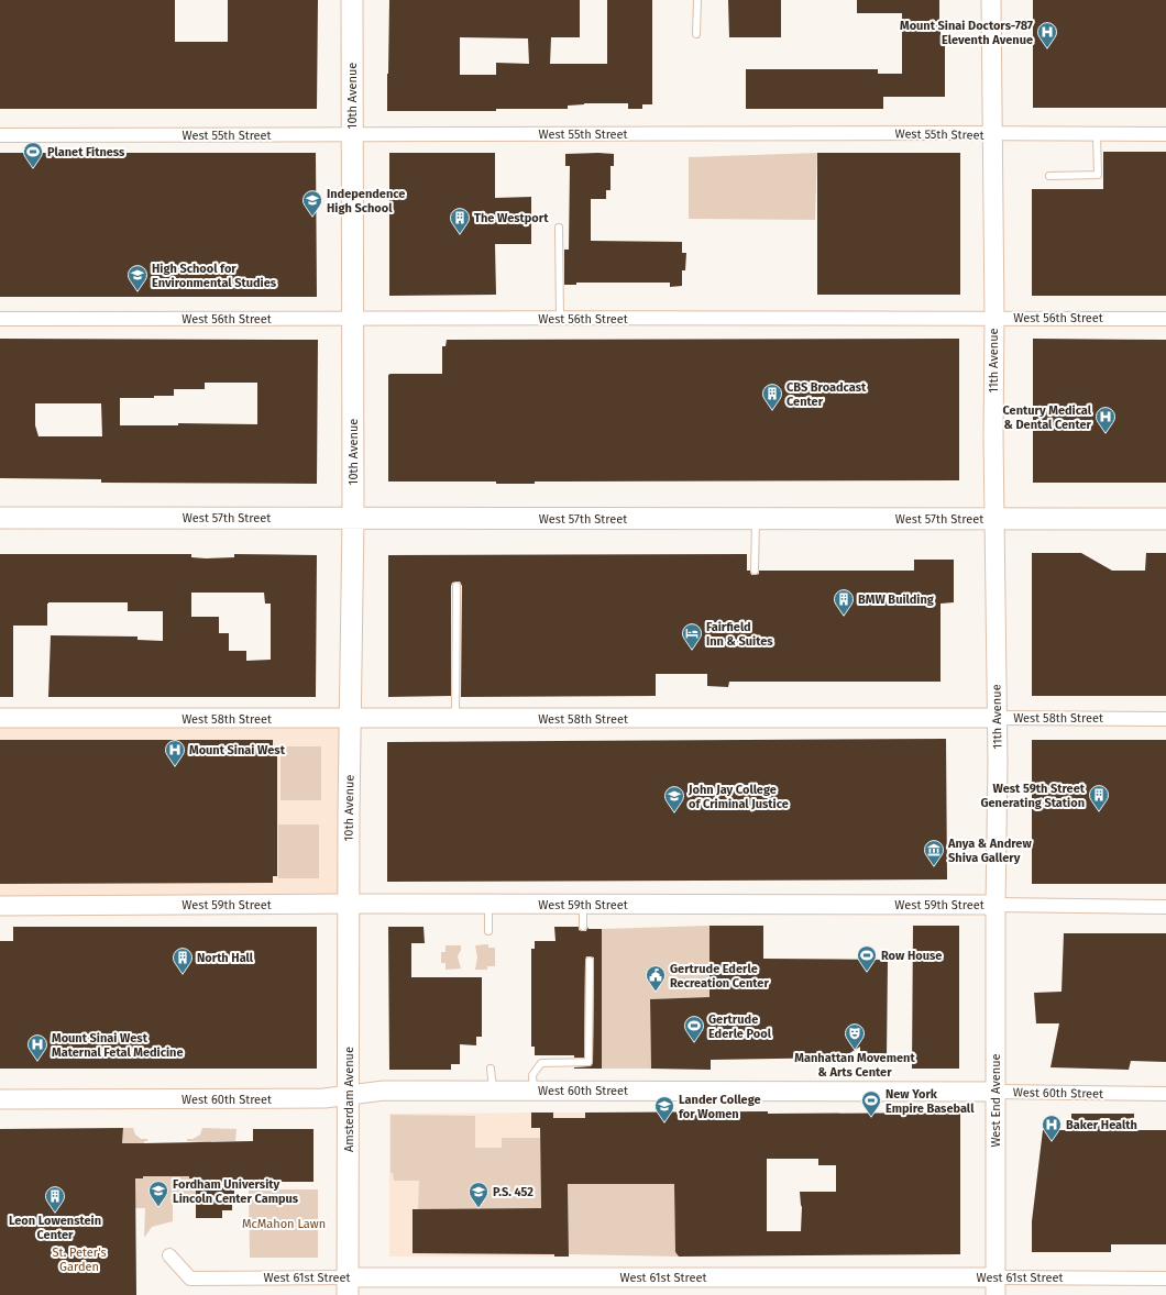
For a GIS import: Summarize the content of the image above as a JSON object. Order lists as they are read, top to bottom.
{
  "streets": {
    "main road": ["10th Avenue", "West 57th Street", "Amsterdam Avenue"],
    "street": [
      "West 55th Street",
      "West 56th Street",
      "11th Avenue",
      "West 58th Street",
      "West 59th Street",
      "West 60th Street",
      "West End Avenue",
      "West 61st Street"
    ]
  },
  "crossings": [
    ["10th Avenue", "West 55th Street"],
    ["10th Avenue", "West 56th Street"],
    ["10th Avenue", "West 57th Street"],
    ["10th Avenue", "West 58th Street"],
    ["10th Avenue", "West 59th Street"],
    ["10th Avenue", "Amsterdam Avenue"],
    ["West 55th Street", "11th Avenue"],
    ["West 56th Street", "11th Avenue"],
    ["11th Avenue", "West 57th Street"],
    ["11th Avenue", "West 58th Street"],
    ["11th Avenue", "West 59th Street"],
    ["11th Avenue", "West End Avenue"],
    ["West 59th Street", "Amsterdam Avenue"],
    ["West 59th Street", "West End Avenue"],
    ["West 60th Street", "Amsterdam Avenue"],
    ["West 60th Street", "West End Avenue"],
    ["Amsterdam Avenue", "West 61st Street"],
    ["West End Avenue", "West 61st Street"]
  ],
  "parks": ["McMahon Lawn", "St. Peter's Garden"],
  "places": {
    "hospital": [
      "Mount Sinai Doctors-787 Eleventh Avenue",
      "Century Medical & Dental Center",
      "Mount Sinai West",
      "Mount Sinai West Maternal Fetal Medicine",
      "Baker Health"
    ],
    "sports": [
      "Planet Fitness",
      "Row House",
      "Gertrude Ederle Pool",
      "New York Empire Baseball"
    ],
    "school or university": [
      "Independence High School",
      "High School for Environmental Studies",
      "John Jay College of Criminal Justice",
      "Lander College for Women",
      "Fordham University Lincoln Center Campus",
      "P.S. 452"
    ],
    "building": [
      "The Westport",
      "CBS Broadcast Center",
      "BMW Building",
      "West 59th Street Generating Station",
      "North Hall",
      "Leon Lowenstein Center"
    ],
    "hotel": ["Fairfield Inn & Suites"],
    "museum": ["Anya & Andrew Shiva Gallery"],
    "public building": ["Gertrude Ederle Recreation Center"],
    "theatre": ["Manhattan Movement & Arts Center"]
  }
}
